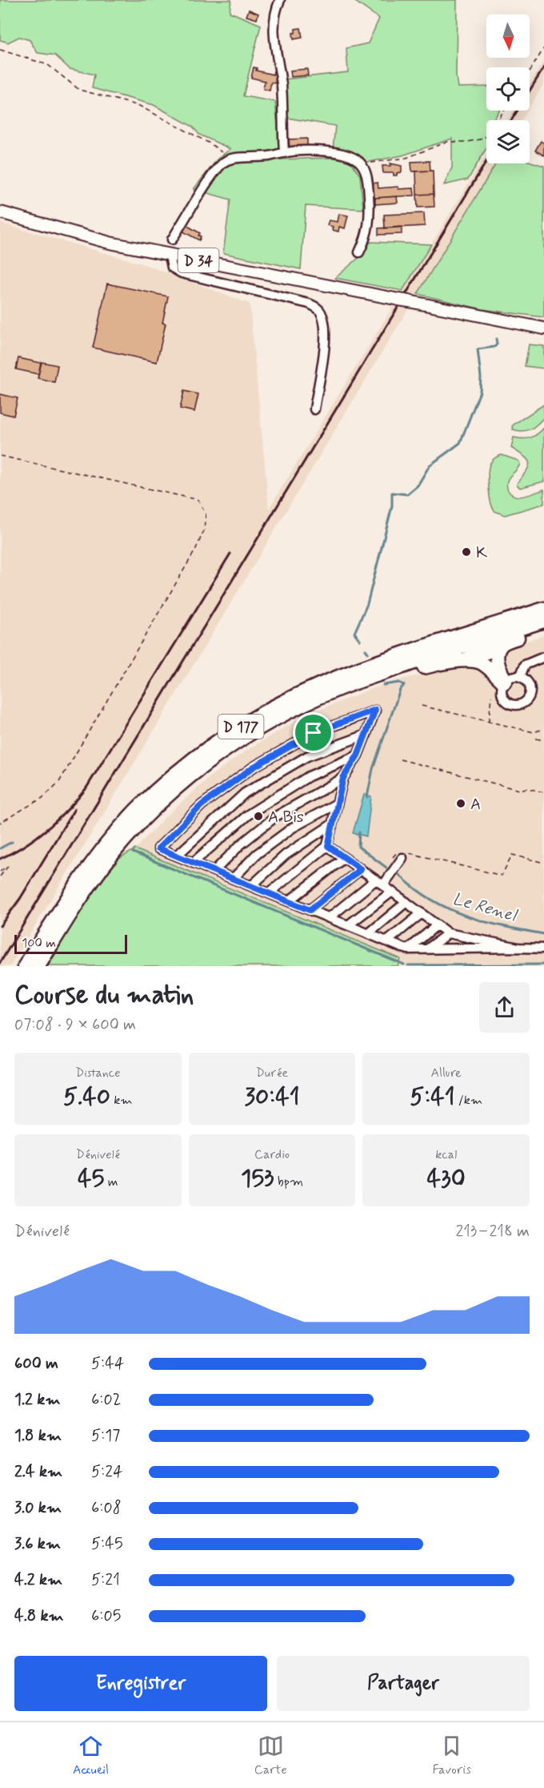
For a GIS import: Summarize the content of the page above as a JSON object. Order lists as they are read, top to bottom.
{
  "streets": {
    "highway": ["D 177"],
    "main road": ["D 34"]
  },
  "water": ["Le Renel"],
  "places": ["K", "A", "A Bis"],
  "scale_bar": "100 m",
  "north": "bottom",
  "page": {
    "scale": "100 m",
    "heading": ["Course du matin", "07:08 · 9 × 600 m"],
    "stats": [
      ["Distance", "5.40 km"],
      ["Durée", "30:41"],
      ["Allure", "5:41 /km"],
      ["Dénivelé", "45 m"],
      ["Cardio", "153 bpm"],
      ["kcal", "430"]
    ],
    "chart": ["Dénivelé", "213–218 m"],
    "list": [
      {
        "name": "600 m",
        "note": "5:44"
      },
      {
        "name": "1.2 km",
        "note": "6:02"
      },
      {
        "name": "1.8 km",
        "note": "5:17"
      },
      {
        "name": "2.4 km",
        "note": "5:24"
      },
      {
        "name": "3.0 km",
        "note": "6:08"
      },
      {
        "name": "3.6 km",
        "note": "5:45"
      },
      {
        "name": "4.2 km",
        "note": "5:21"
      },
      {
        "name": "4.8 km",
        "note": "6:05"
      }
    ],
    "buttons": ["Enregistrer", "Partager"],
    "tabs": ["Accueil", "Carte", "Favoris"]
  }
}
